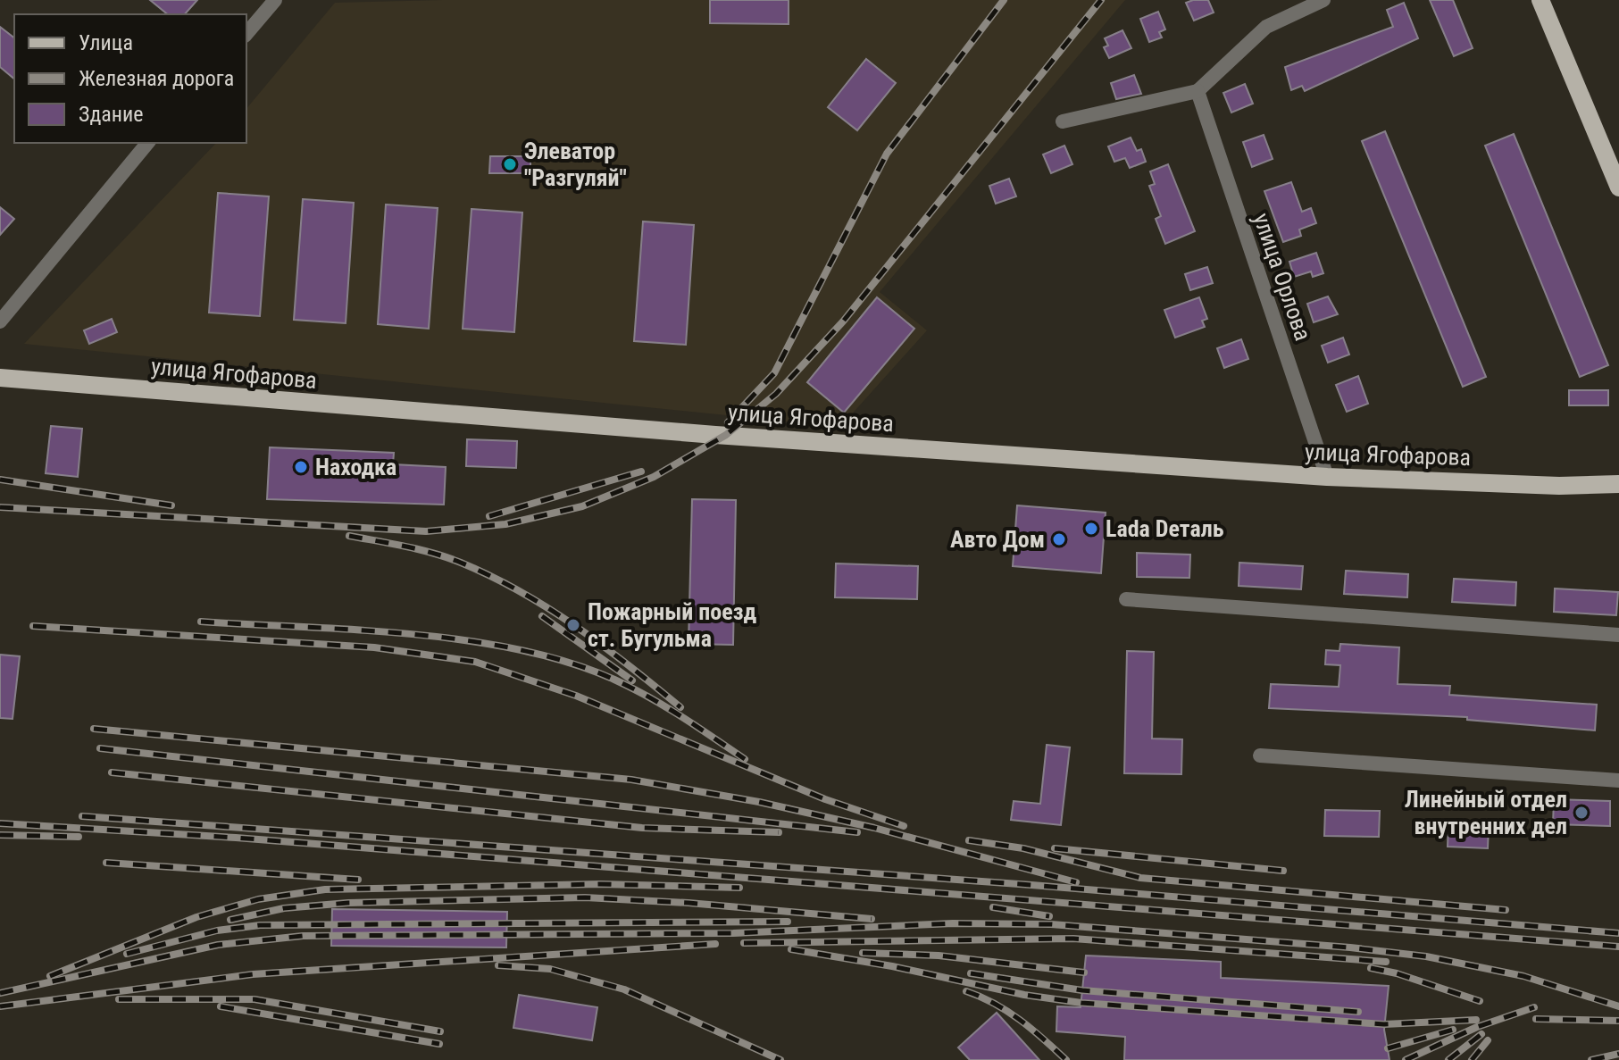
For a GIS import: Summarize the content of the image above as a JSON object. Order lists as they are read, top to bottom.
{
  "streets": {
    "main road": ["улица Ягофарова"],
    "street": ["улица Орлова"]
  },
  "crossings": [
    ["улица Орлова", "улица Ягофарова"]
  ],
  "places": [
    "Элеватор \"Разгуляй\"",
    "Находка",
    "Lada Dеталь",
    "Авто Дом",
    "Пожарный поезд ст. Бугульма",
    "Линейный отдел внутренних дел"
  ],
  "legend": ["Улица", "Железная дорога", "Здание"]
}
